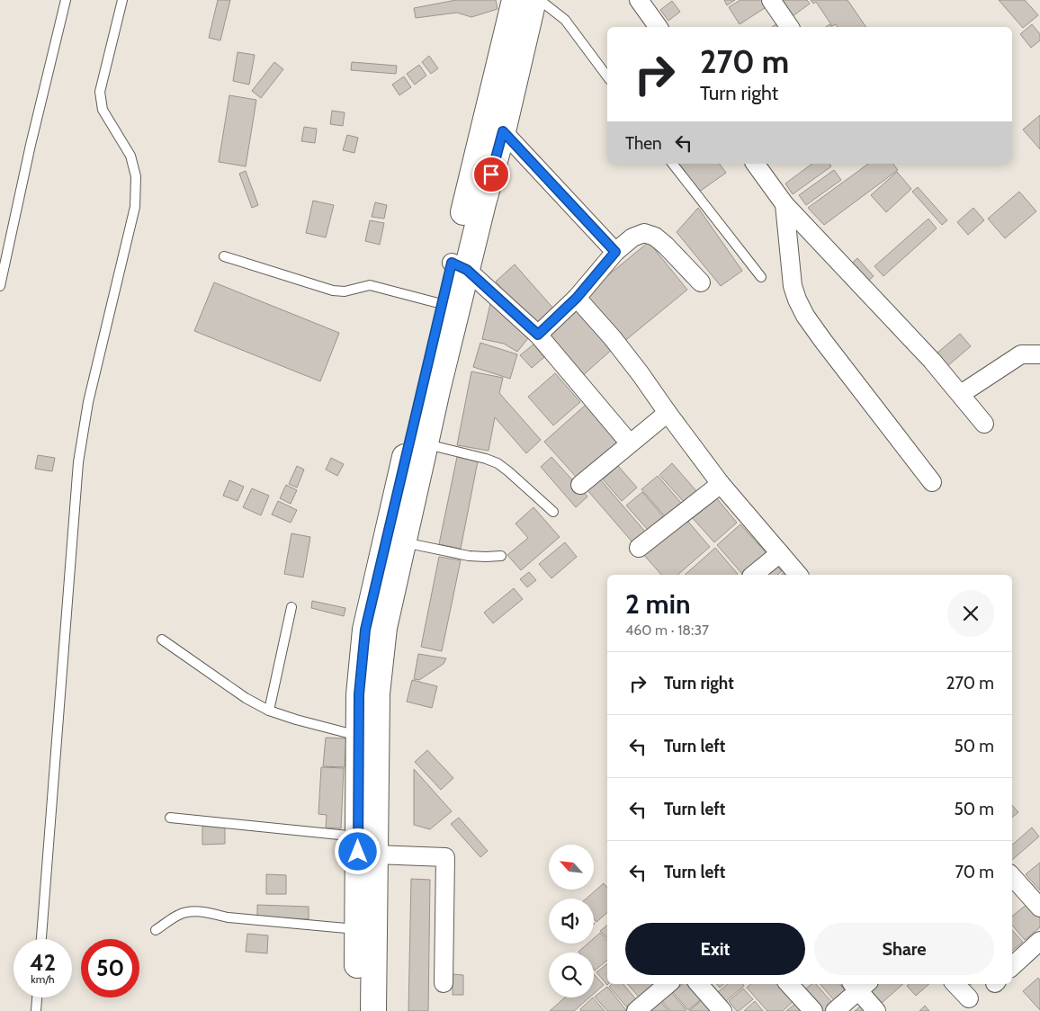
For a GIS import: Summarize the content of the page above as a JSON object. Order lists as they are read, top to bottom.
{
  "north": "top left",
  "page": {
    "turn": ["270 m", "Turn right"],
    "then": "Then",
    "heading": ["2 min", "460 m · 18:37"],
    "list": [
      {
        "name": "Turn right",
        "value": "270 m"
      },
      {
        "name": "Turn left",
        "value": "50 m"
      },
      {
        "name": "Turn left",
        "value": "50 m"
      },
      {
        "name": "Turn left",
        "value": "70 m"
      }
    ],
    "buttons": ["Exit", "Share"],
    "speed": "42 km/h",
    "limit": "50"
  }
}
